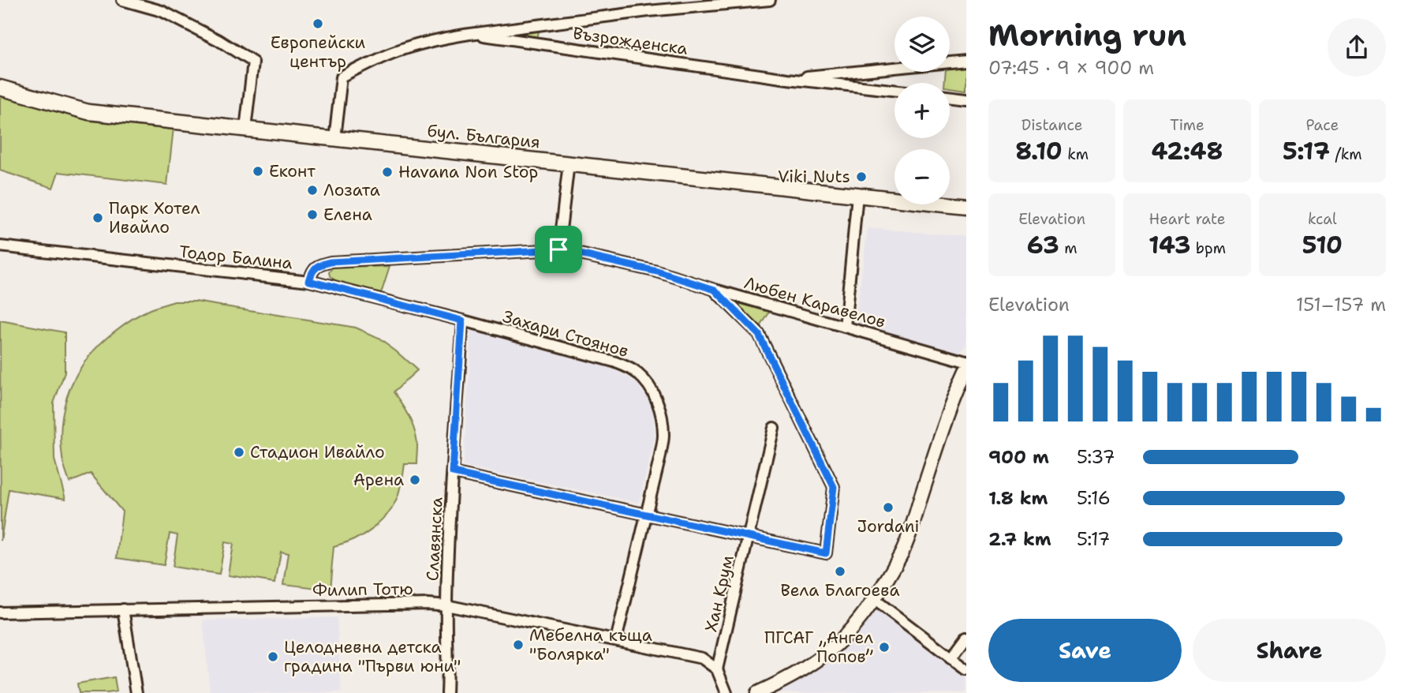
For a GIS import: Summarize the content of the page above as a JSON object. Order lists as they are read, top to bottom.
{
  "streets": {
    "main road": ["бул. България"],
    "street": [
      "Възрожденска",
      "Тодор Балина",
      "Любен Каравелов",
      "Захари Стоянов",
      "Славянска",
      "Филип Тотю",
      "Хан Крум"
    ]
  },
  "crossings": [
    ["Тодор Балина", "Любен Каравелов"],
    ["Тодор Балина", "Захари Стоянов"],
    ["Захари Стоянов", "Славянска"],
    ["Захари Стоянов", "Филип Тотю"],
    ["Славянска", "Филип Тотю"],
    ["Филип Тотю", "Хан Крум"]
  ],
  "places": [
    "Европейски център",
    "Еконт",
    "Havana Non Stop",
    "Viki Nuts",
    "Лозата",
    "Елена",
    "Парк Хотел Ивайло",
    "Стадион Ивайло",
    "Арена",
    "Jordani",
    "Вела Благоева",
    "Мебелна къща \"Болярка\"",
    "ПГСАГ „Ангел Попов”",
    "Целодневна детска градина \"Първи юни\""
  ],
  "page": {
    "heading": ["Morning run", "07:45 · 9 × 900 m"],
    "map_buttons": ["+", "−"],
    "stats": [
      ["Distance", "8.10 km"],
      ["Time", "42:48"],
      ["Pace", "5:17 /km"],
      ["Elevation", "63 m"],
      ["Heart rate", "143 bpm"],
      ["kcal", "510"]
    ],
    "chart": ["Elevation", "151–157 m"],
    "list": [
      {
        "name": "900 m",
        "note": "5:37"
      },
      {
        "name": "1.8 km",
        "note": "5:16"
      },
      {
        "name": "2.7 km",
        "note": "5:17"
      }
    ],
    "buttons": ["Save", "Share"]
  }
}
